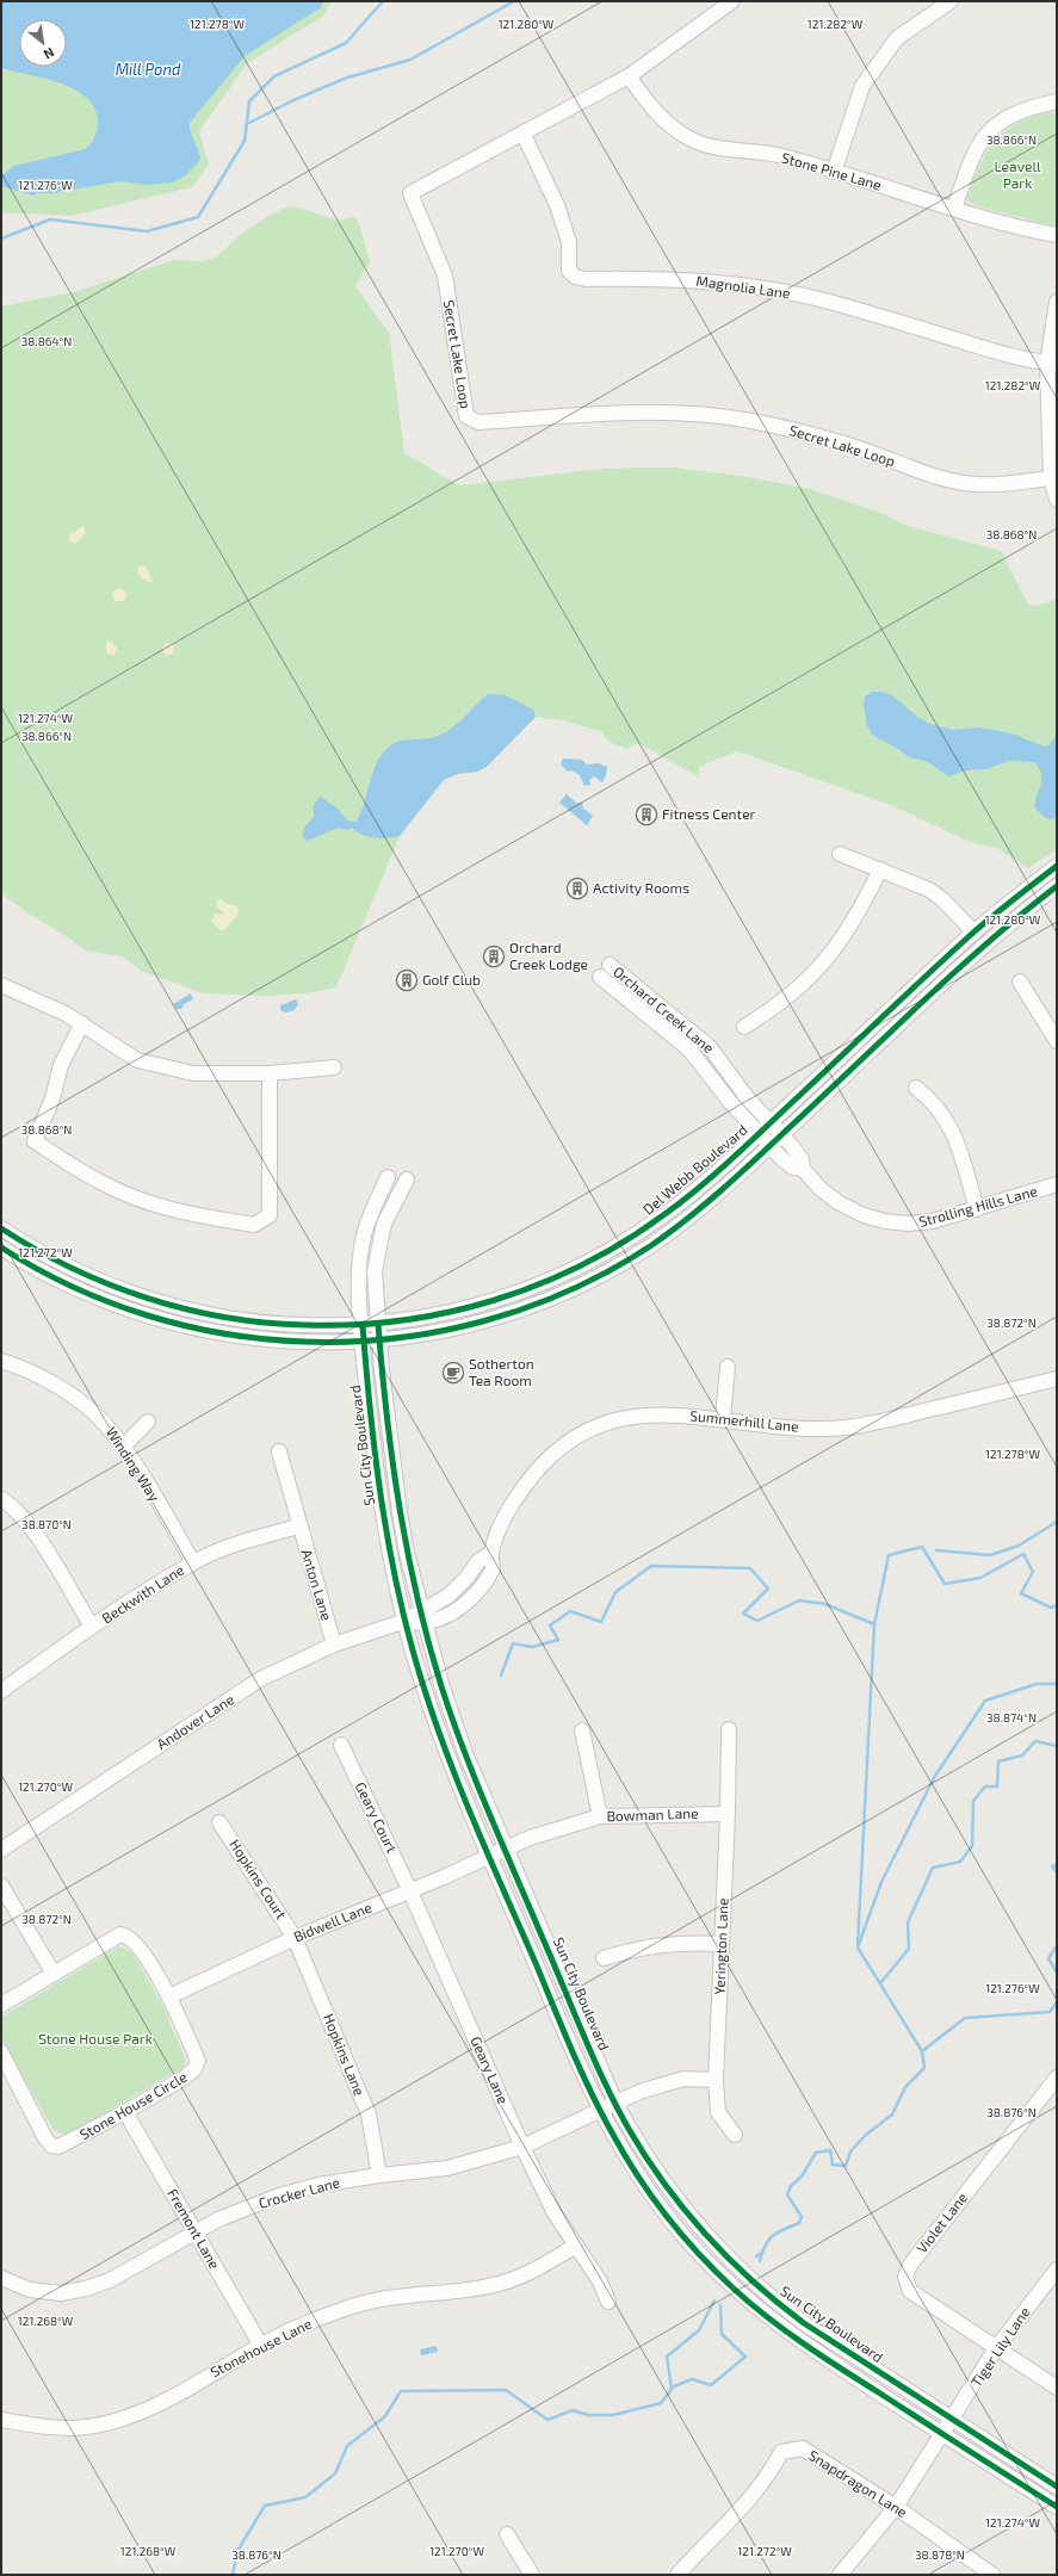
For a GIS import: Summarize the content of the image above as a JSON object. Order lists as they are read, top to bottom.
{
  "streets": {
    "street": [
      "Stone Pine Lane",
      "Magnolia Lane",
      "Secret Lake Loop",
      "Orchard Creek Lane",
      "Del Webb Boulevard",
      "Strolling Hills Lane",
      "Summerhill Lane",
      "Sun City Boulevard",
      "Winding Way",
      "Anton Lane",
      "Beckwith Lane",
      "Andover Lane",
      "Bowman Lane",
      "Geary Court",
      "Hopkins Court",
      "Bidwell Lane",
      "Yerington Lane",
      "Hopkins Lane",
      "Geary Lane",
      "Stone House Circle",
      "Crocker Lane",
      "Violet Lane",
      "Fremont Lane",
      "Tiger Lily Lane",
      "Stonehouse Lane",
      "Snapdragon Lane"
    ]
  },
  "crossings": [
    ["Stone Pine Lane", "Secret Lake Loop"],
    ["Magnolia Lane", "Secret Lake Loop"],
    ["Orchard Creek Lane", "Del Webb Boulevard"],
    ["Orchard Creek Lane", "Strolling Hills Lane"],
    ["Del Webb Boulevard", "Strolling Hills Lane"],
    ["Del Webb Boulevard", "Sun City Boulevard"],
    ["Summerhill Lane", "Sun City Boulevard"],
    ["Summerhill Lane", "Andover Lane"],
    ["Sun City Boulevard", "Andover Lane"],
    ["Sun City Boulevard", "Bowman Lane"],
    ["Sun City Boulevard", "Bidwell Lane"],
    ["Sun City Boulevard", "Crocker Lane"],
    ["Sun City Boulevard", "Tiger Lily Lane"],
    ["Winding Way", "Beckwith Lane"],
    ["Anton Lane", "Beckwith Lane"],
    ["Anton Lane", "Andover Lane"],
    ["Bowman Lane", "Bidwell Lane"],
    ["Bowman Lane", "Yerington Lane"],
    ["Geary Court", "Bidwell Lane"],
    ["Geary Court", "Geary Lane"],
    ["Hopkins Court", "Bidwell Lane"],
    ["Hopkins Court", "Hopkins Lane"],
    ["Bidwell Lane", "Hopkins Lane"],
    ["Bidwell Lane", "Geary Lane"],
    ["Bidwell Lane", "Stone House Circle"],
    ["Yerington Lane", "Crocker Lane"],
    ["Hopkins Lane", "Crocker Lane"],
    ["Geary Lane", "Crocker Lane"],
    ["Geary Lane", "Stonehouse Lane"],
    ["Stone House Circle", "Fremont Lane"],
    ["Crocker Lane", "Fremont Lane"],
    ["Violet Lane", "Tiger Lily Lane"],
    ["Fremont Lane", "Stonehouse Lane"],
    ["Tiger Lily Lane", "Snapdragon Lane"]
  ],
  "water": ["Mill Pond"],
  "parks": ["Leavell Park", "Stone House Park"],
  "places": {
    "building": [
      "Fitness Center",
      "Activity Rooms",
      "Orchard Creek Lodge",
      "Golf Club"
    ],
    "cafe": ["Sotherton Tea Room"]
  },
  "north": "bottom right",
  "coordinates": [
    "121.280°W",
    "121.282°W",
    "121.278°W",
    "38.866°N",
    "121.276°W",
    "38.864°N",
    "38.868°N",
    "121.274°W",
    "121.272°W",
    "38.872°N",
    "38.870°N",
    "38.874°N",
    "121.270°W",
    "38.876°N",
    "121.268°W",
    "38.878°N"
  ]
}
